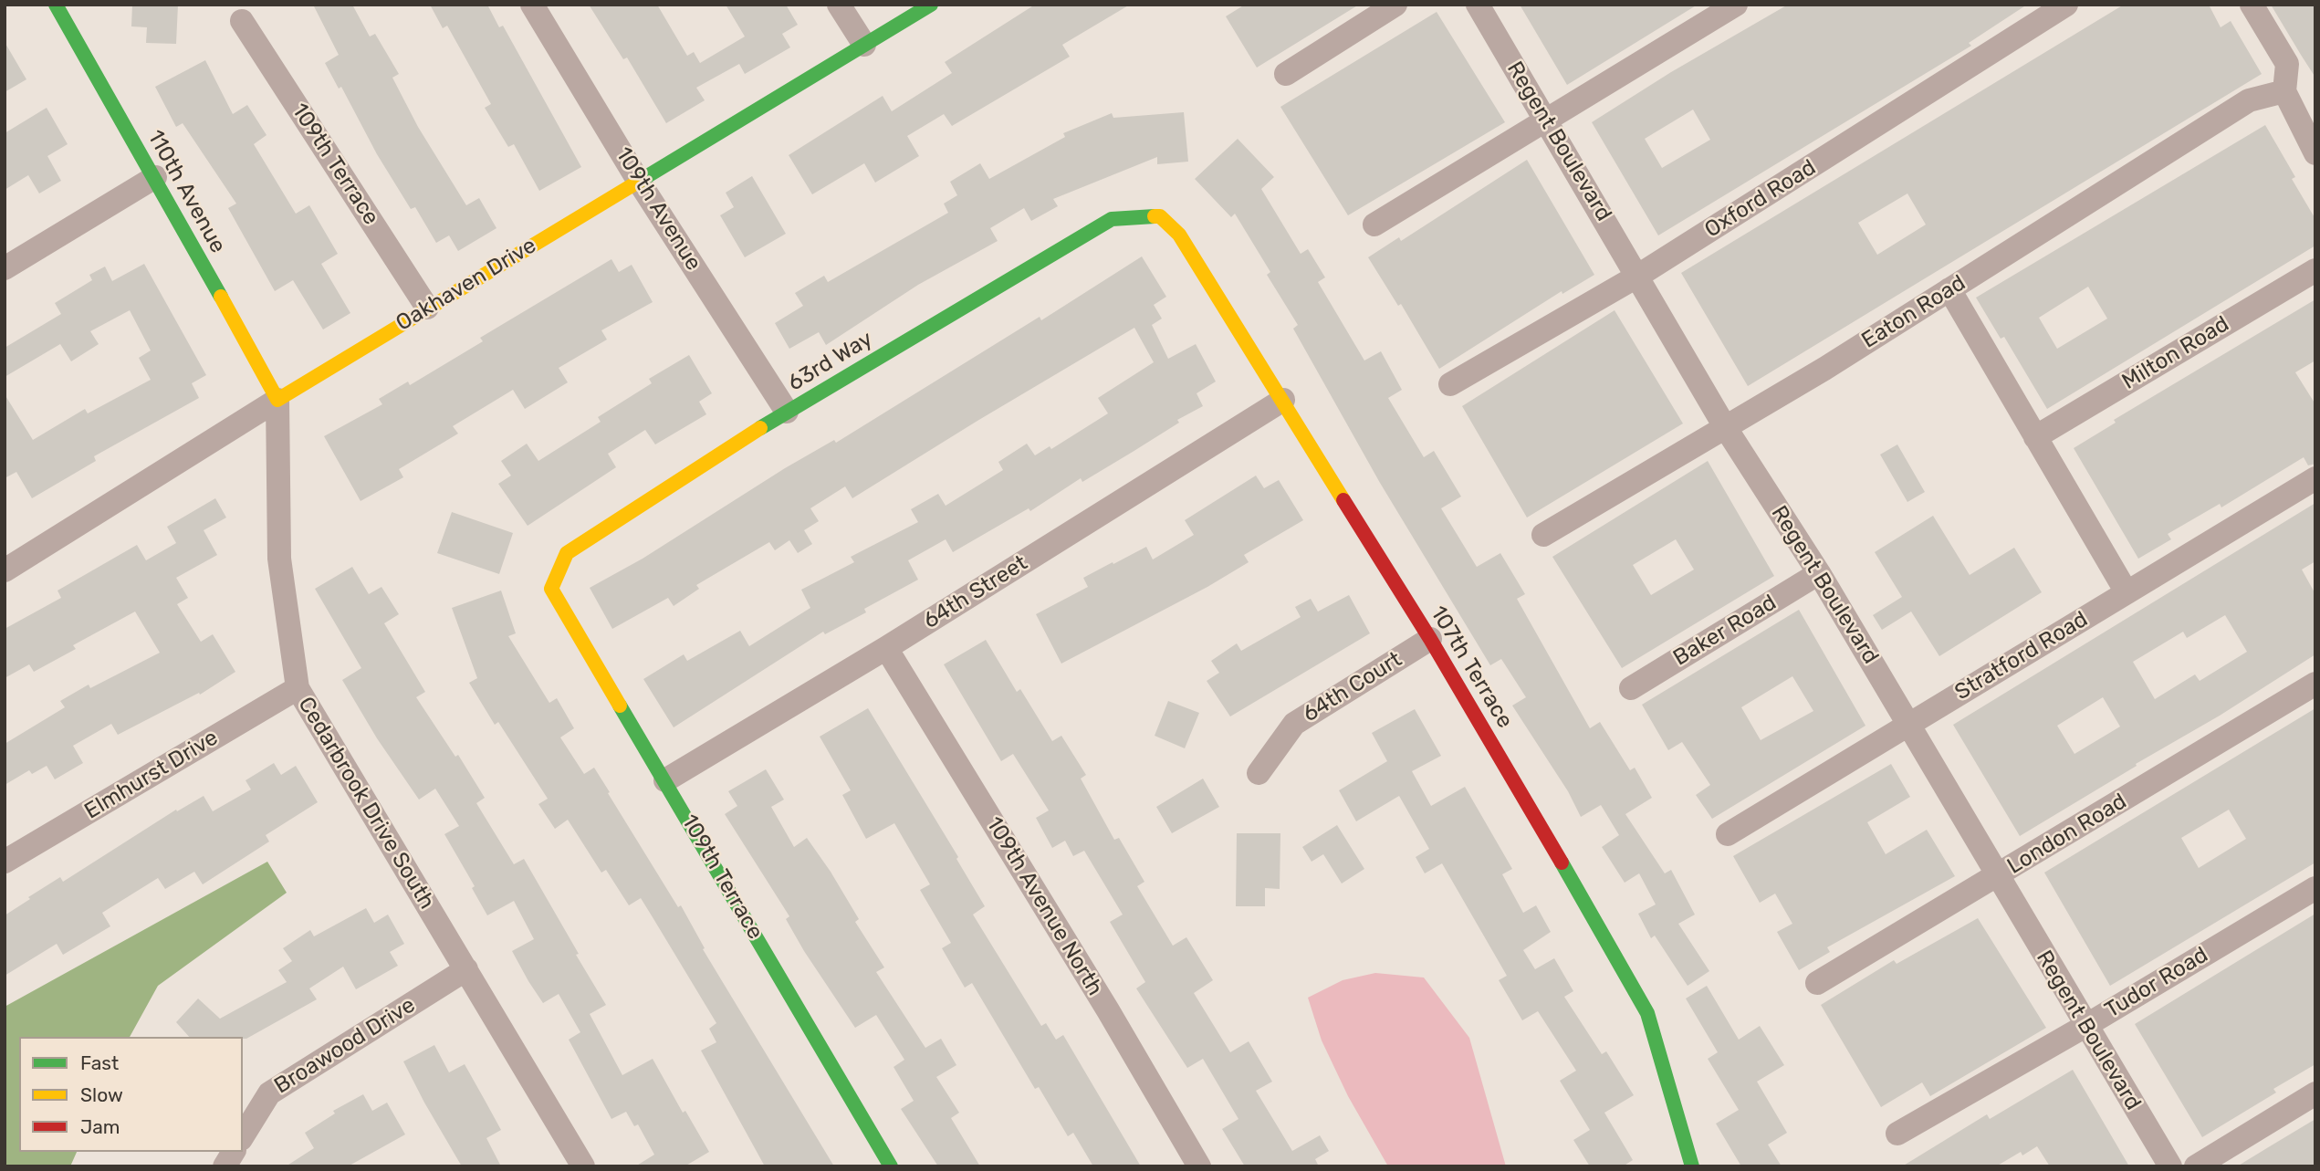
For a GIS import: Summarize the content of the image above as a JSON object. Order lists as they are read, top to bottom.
{
  "streets": {
    "street": [
      "Regent Boulevard",
      "109th Terrace",
      "110th Avenue",
      "Oxford Road",
      "109th Avenue",
      "Oakhaven Drive",
      "Eaton Road",
      "Milton Road",
      "63rd Way",
      "64th Street",
      "Baker Road",
      "Stratford Road",
      "107th Terrace",
      "64th Court",
      "Elmhurst Drive",
      "Cedarbrook Drive South",
      "London Road",
      "109th Avenue North",
      "Tudor Road",
      "Broawood Drive"
    ]
  },
  "crossings": [
    ["Regent Boulevard", "Oxford Road"],
    ["Regent Boulevard", "Eaton Road"],
    ["Regent Boulevard", "Baker Road"],
    ["Regent Boulevard", "Stratford Road"],
    ["Regent Boulevard", "London Road"],
    ["Regent Boulevard", "Tudor Road"],
    ["109th Terrace", "Oakhaven Drive"],
    ["109th Terrace", "63rd Way"],
    ["109th Terrace", "64th Street"],
    ["110th Avenue", "Oakhaven Drive"],
    ["110th Avenue", "Cedarbrook Drive South"],
    ["109th Avenue", "Oakhaven Drive"],
    ["109th Avenue", "63rd Way"],
    ["Oakhaven Drive", "Cedarbrook Drive South"],
    ["63rd Way", "107th Terrace"],
    ["64th Street", "107th Terrace"],
    ["64th Street", "109th Avenue North"],
    ["107th Terrace", "64th Court"],
    ["Elmhurst Drive", "Cedarbrook Drive South"],
    ["Cedarbrook Drive South", "Broawood Drive"]
  ],
  "legend": ["Fast", "Slow", "Jam"]
}
